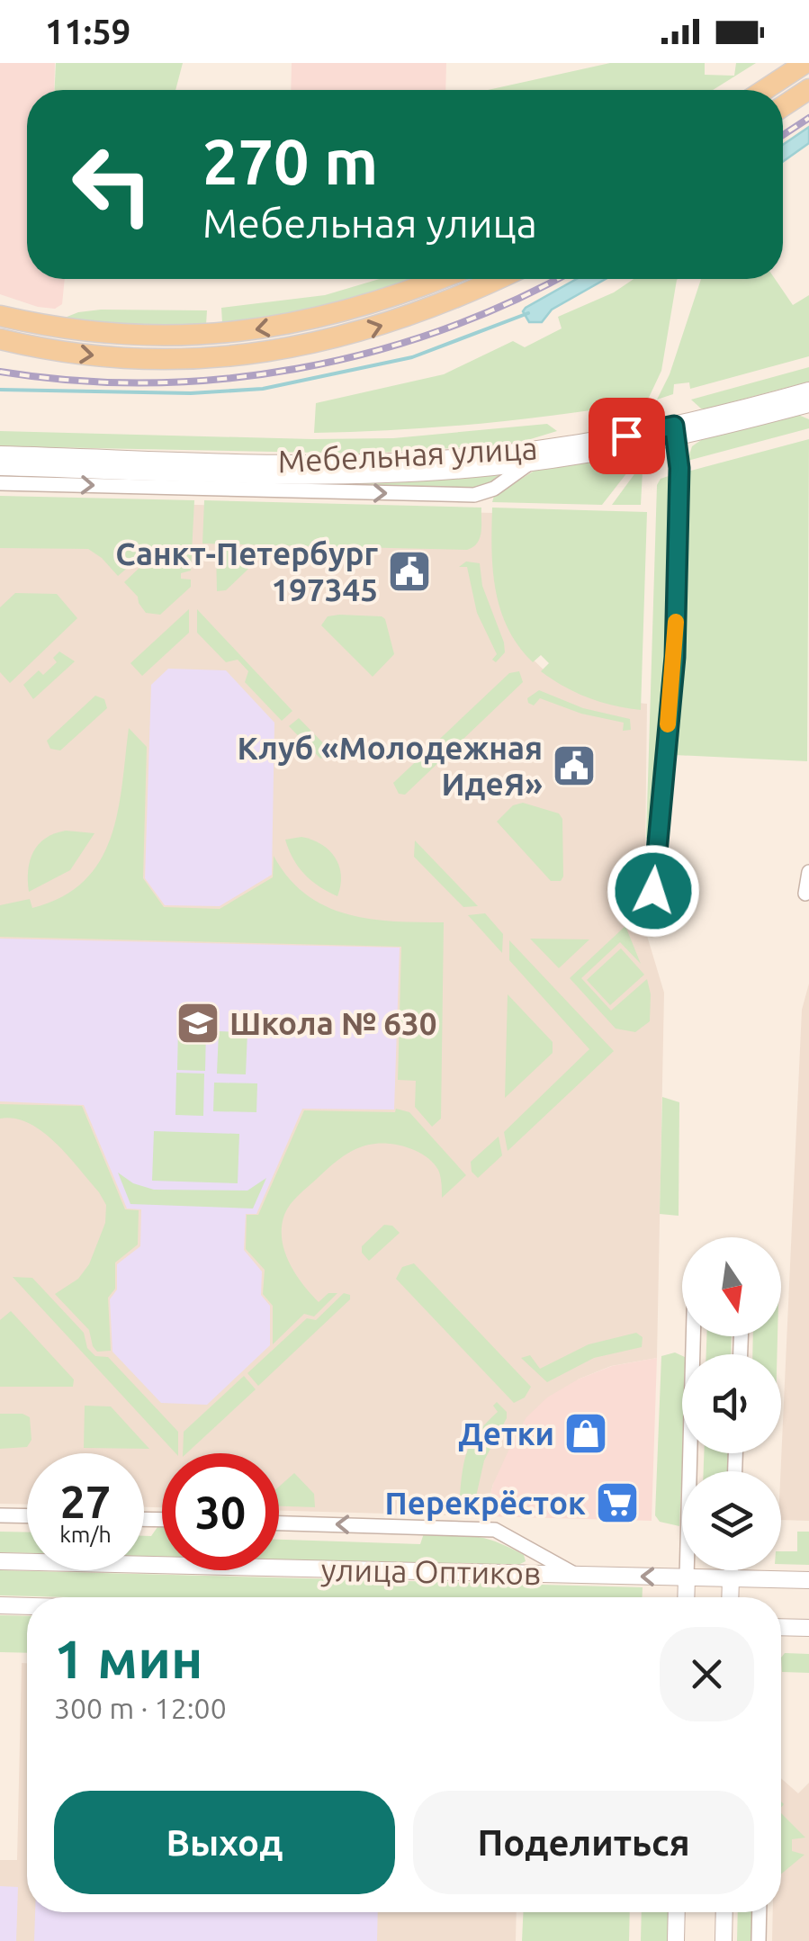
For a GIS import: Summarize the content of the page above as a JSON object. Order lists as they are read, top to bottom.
{
  "streets": {
    "street": ["Мебельная улица", "улица Оптиков"]
  },
  "places": {
    "public building": ["Санкт-Петербург 197345", "Клуб «Молодежная ИдеЯ»"],
    "school or university": ["Школа № 630"],
    "shop": ["Детки"],
    "supermarket": ["Перекрёсток"]
  },
  "north": "bottom",
  "page": {
    "status": "11:59",
    "turn": ["270 m", "Мебельная улица"],
    "speed": "27 km/h",
    "limit": "30",
    "heading": ["1 мин", "300 m · 12:00"],
    "buttons": ["Выход", "Поделиться"]
  }
}
